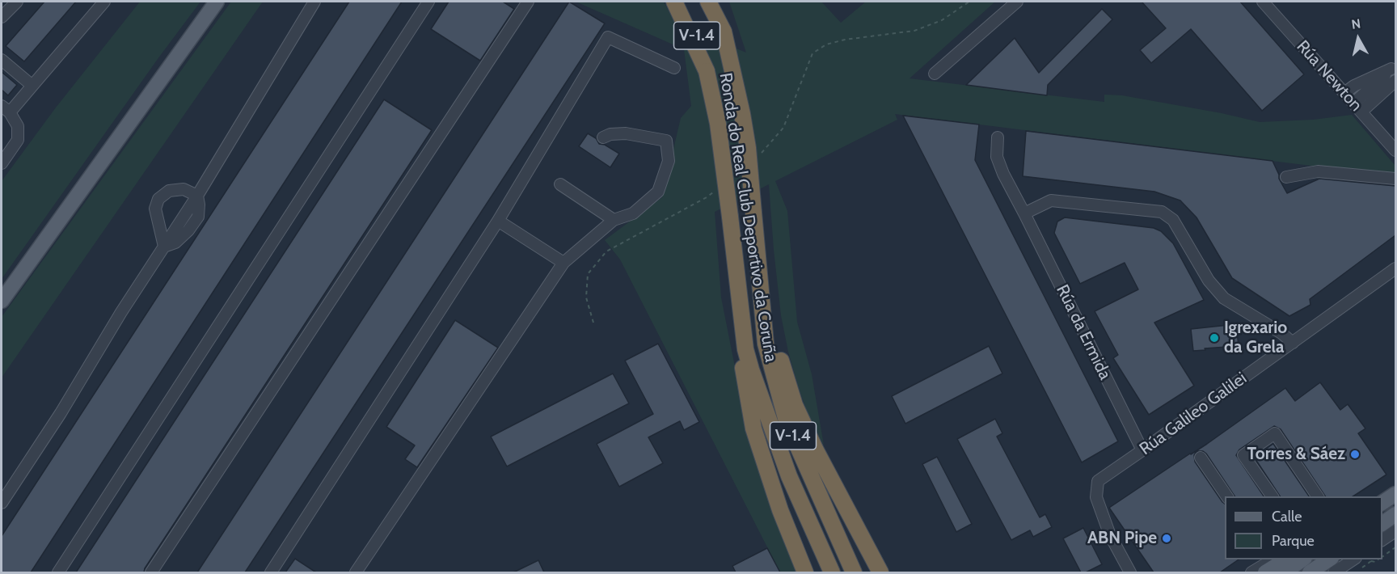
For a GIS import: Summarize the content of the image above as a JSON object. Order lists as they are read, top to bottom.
{
  "streets": {
    "highway": ["V-1.4", "Ronda do Real Club Deportivo da Coruña"],
    "street": ["Rúa Newton", "Rúa da Ermida", "Rúa Galileo Galilei"]
  },
  "crossings": [
    ["Rúa da Ermida", "Rúa Galileo Galilei"]
  ],
  "places": ["Igrexario da Grela", "Torres & Sáez", "ABN Pipe"],
  "legend": ["Calle", "Parque"],
  "north": "top"
}
